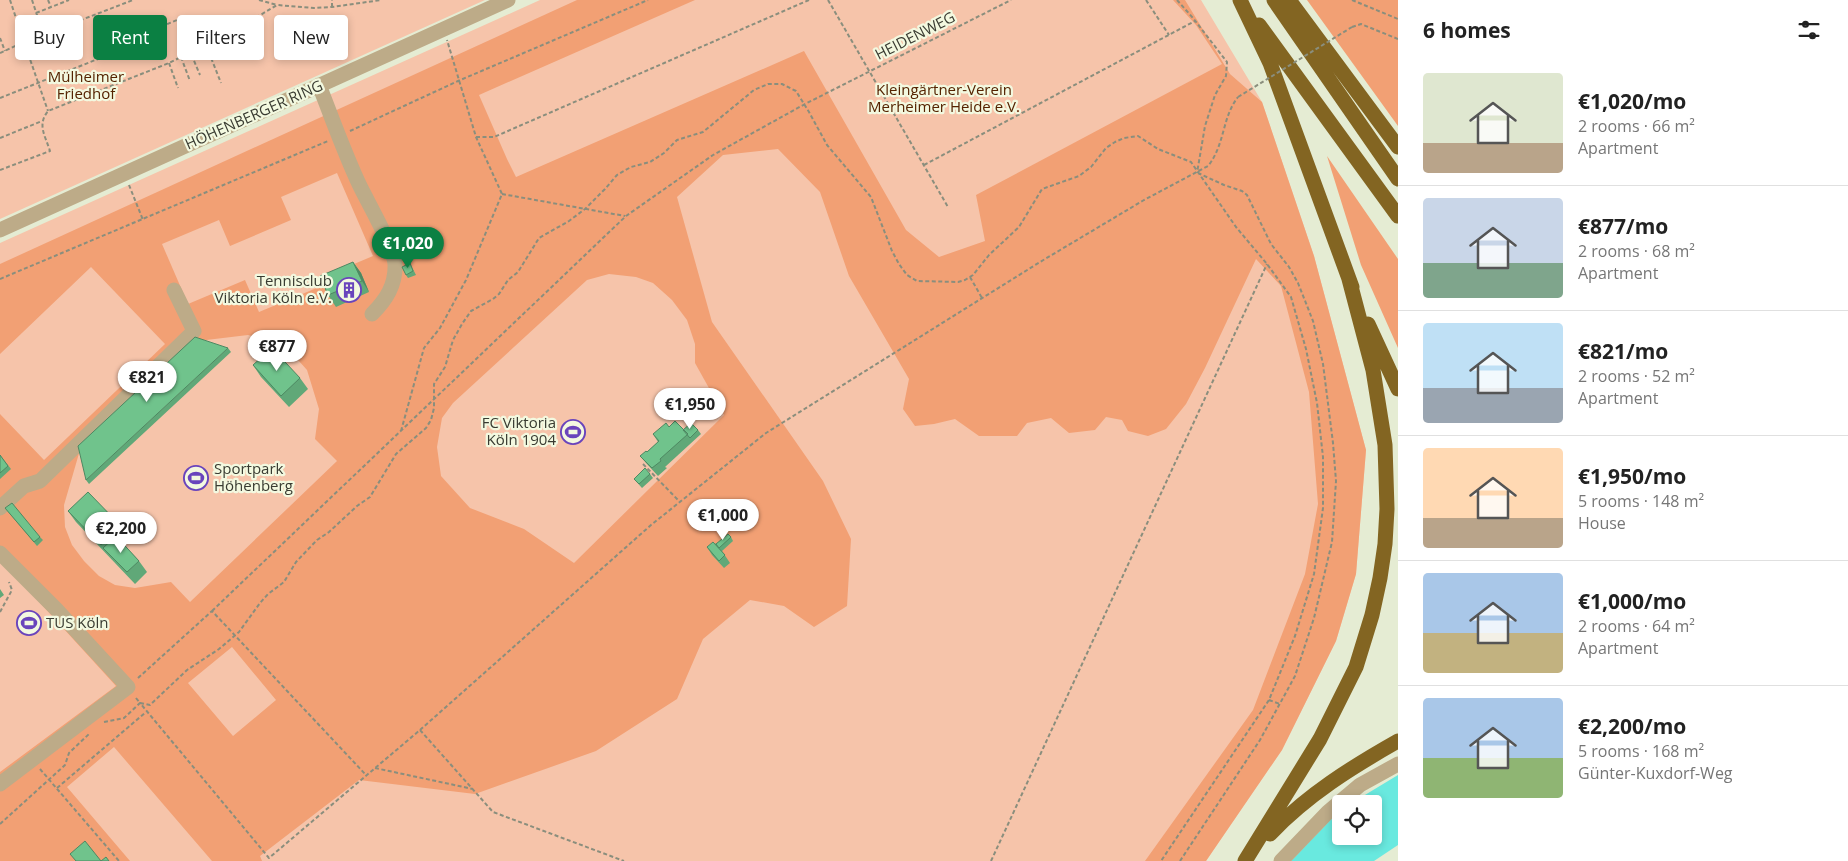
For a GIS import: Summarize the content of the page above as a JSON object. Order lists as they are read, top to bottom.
{
  "streets": {
    "street": ["HÖHENBERGER RING"],
    "path": ["HEIDENWEG"]
  },
  "parks": ["Mülheimer Friedhof", "Kleingärtner-Verein Merheimer Heide e.V."],
  "places": {
    "building": ["Tennisclub Viktoria Köln e.V."],
    "sports": ["FC Viktoria Köln 1904", "Sportpark Höhenberg", "TUS Köln"]
  },
  "page": {
    "heading": "6 homes",
    "chip": [
      "Buy",
      "Rent",
      "Filters",
      "New"
    ],
    "list": [
      {
        "name": "€1,020/mo",
        "note": "2 rooms · 66 m² · Apartment"
      },
      {
        "name": "€877/mo",
        "note": "2 rooms · 68 m² · Apartment"
      },
      {
        "name": "€821/mo",
        "note": "2 rooms · 52 m² · Apartment"
      },
      {
        "name": "€1,950/mo",
        "note": "5 rooms · 148 m² · House"
      },
      {
        "name": "€1,000/mo",
        "note": "2 rooms · 64 m² · Apartment"
      },
      {
        "name": "€2,200/mo",
        "note": "5 rooms · 168 m² · Günter-Kuxdorf-Weg"
      }
    ],
    "price": [
      "€1,020",
      "€877",
      "€821",
      "€1,950",
      "€1,000",
      "€2,200"
    ]
  }
}
